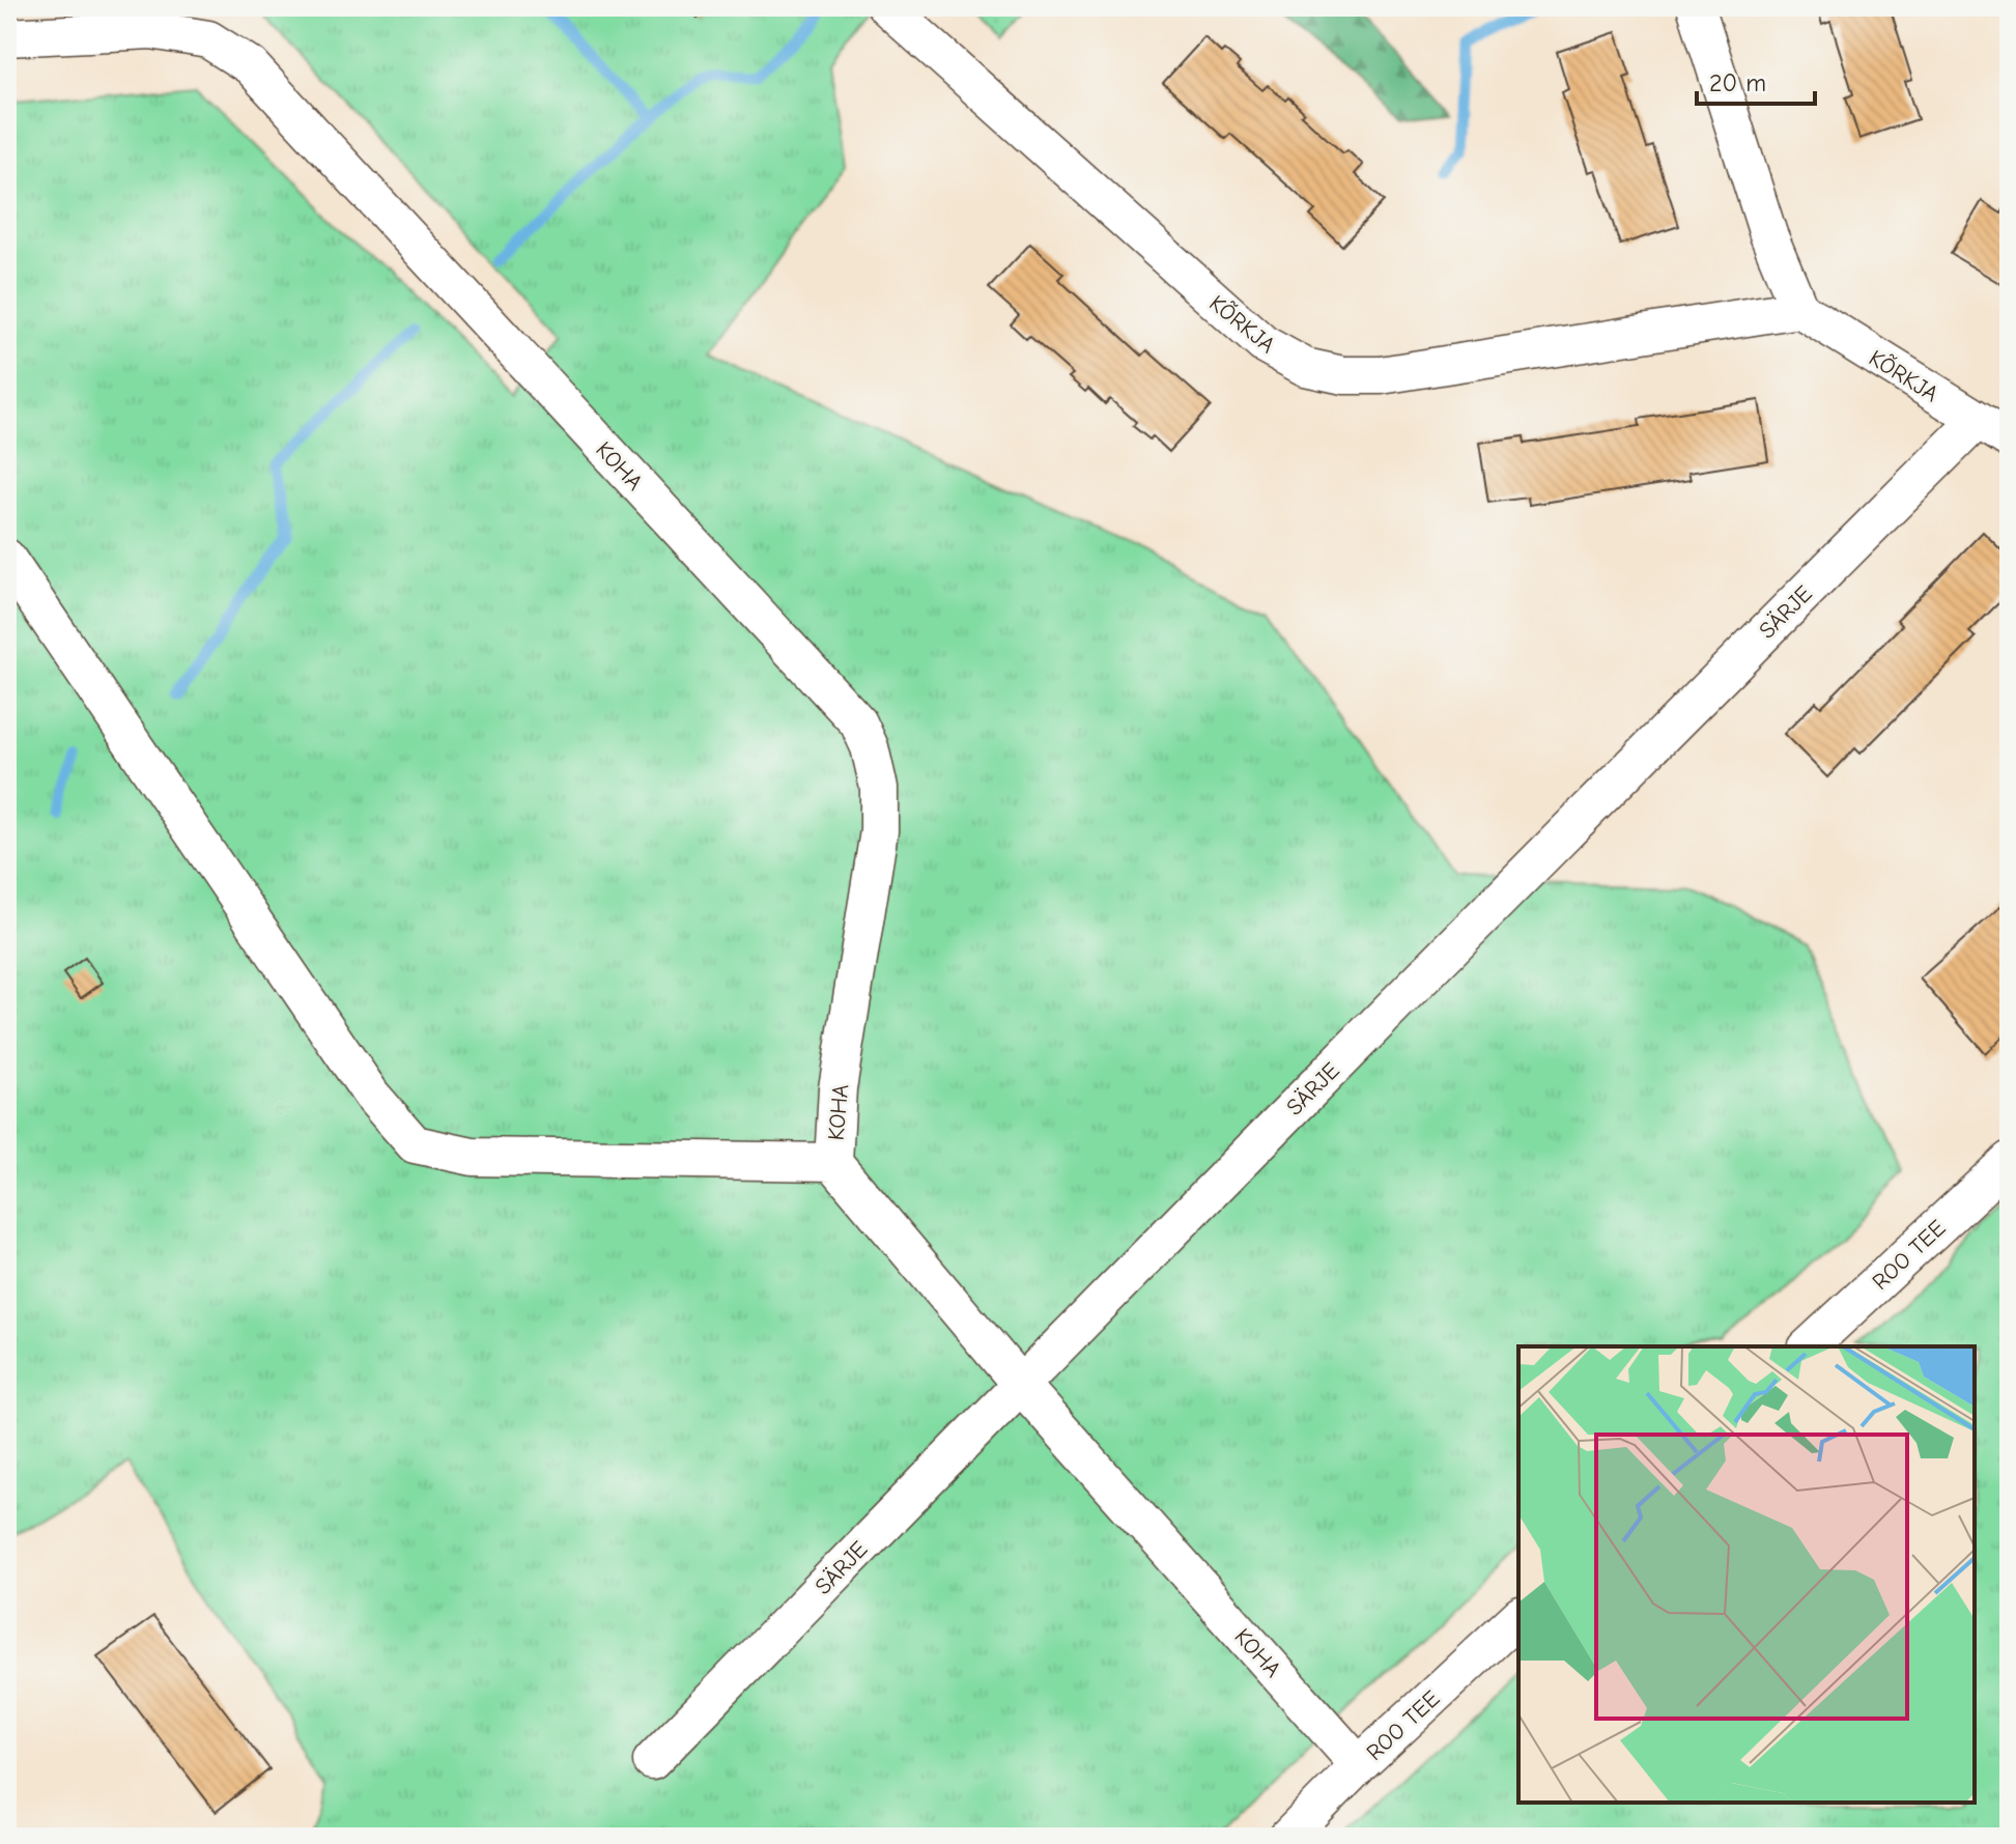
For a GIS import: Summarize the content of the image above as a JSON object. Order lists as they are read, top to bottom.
{
  "streets": {
    "street": [
      "KÕRKJA",
      "KOHA",
      "SÄRJE",
      "ROO TEE"
    ]
  },
  "crossings": [
    ["KÕRKJA", "SÄRJE"],
    ["KOHA", "SÄRJE"],
    ["KOHA", "ROO TEE"]
  ],
  "scale_bar": "20 m"
}
